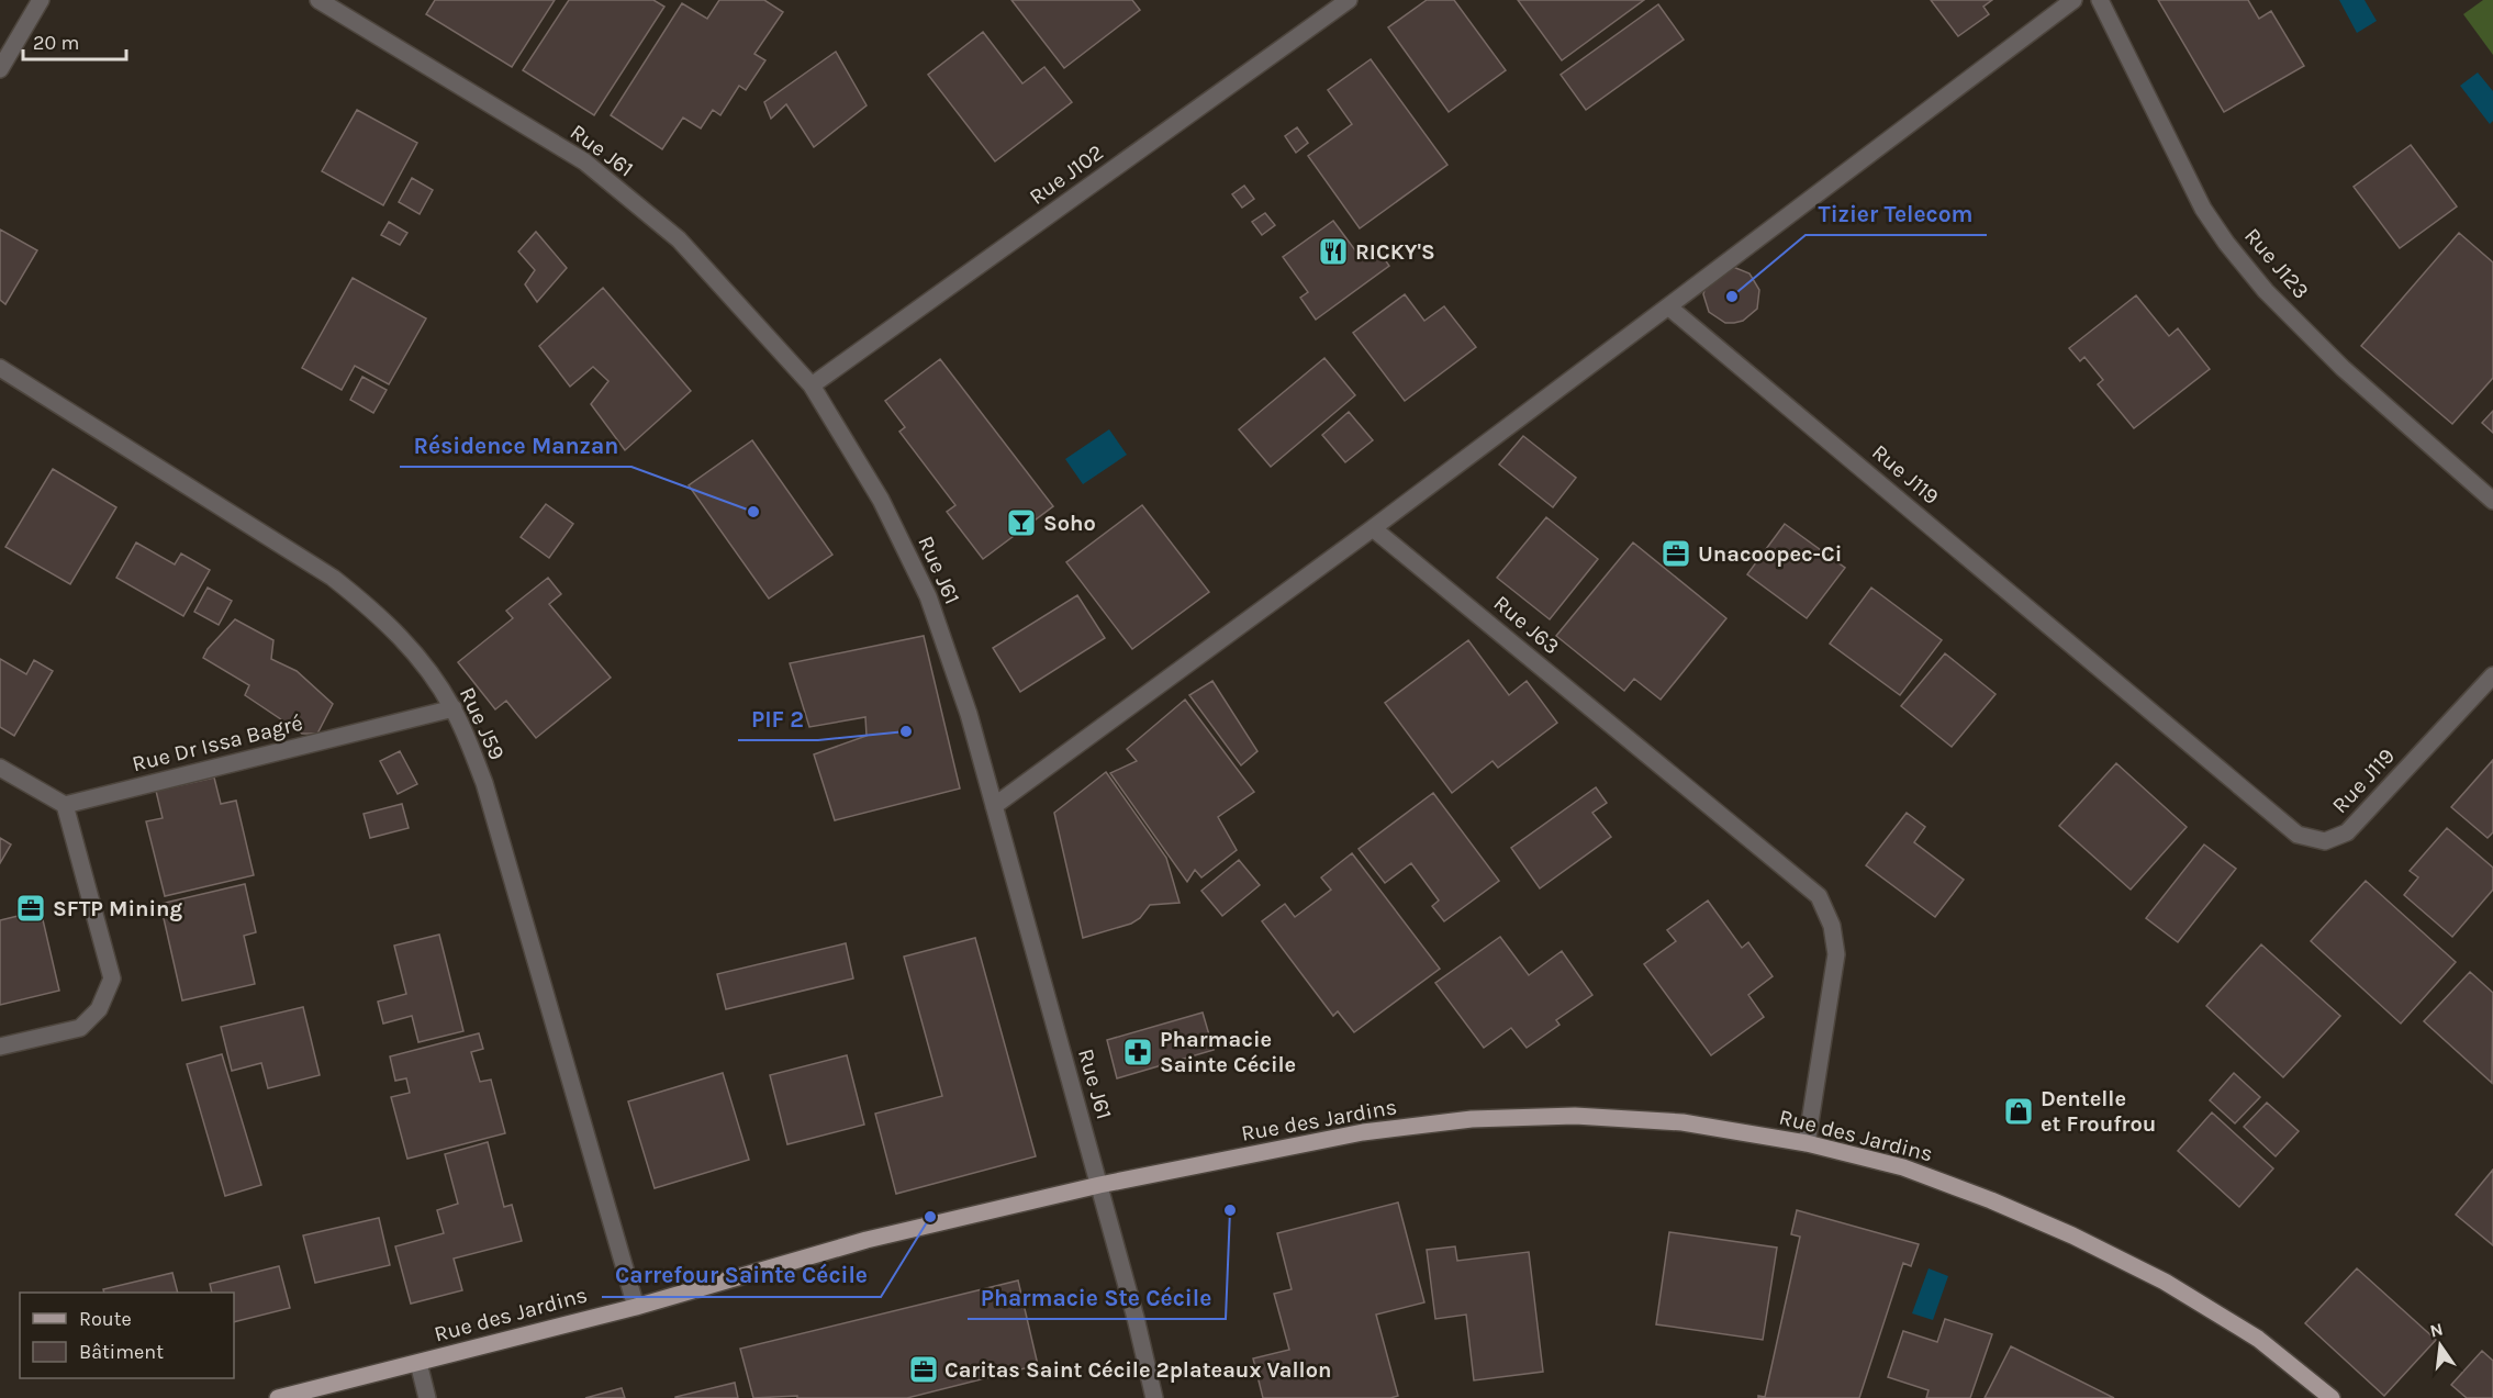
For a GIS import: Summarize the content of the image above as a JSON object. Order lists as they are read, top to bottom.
{
  "streets": {
    "main road": ["Rue des Jardins"],
    "street": [
      "Rue J61",
      "Rue J102",
      "Rue J123",
      "Rue J119",
      "Rue J63",
      "Rue J59",
      "Rue Dr Issa Bagré"
    ]
  },
  "crossings": [
    ["Rue J61", "Rue J102"],
    ["Rue J61", "Rue des Jardins"],
    ["Rue J63", "Rue des Jardins"],
    ["Rue J59", "Rue Dr Issa Bagré"],
    ["Rue J59", "Rue des Jardins"]
  ],
  "places": {
    "restaurant": ["RICKY'S"],
    "other": [
      "Tizier Telecom",
      "Résidence Manzan",
      "PIF 2",
      "Pharmacie Ste Cécile",
      "Carrefour Sainte Cécile"
    ],
    "bar": ["Soho"],
    "office": ["Unacoopec-Ci", "SFTP Mining", "Caritas Saint Cécile 2plateaux Vallon"],
    "pharmacy": ["Pharmacie Sainte Cécile"],
    "shop": ["Dentelle et Froufrou"]
  },
  "legend": ["Route", "Bâtiment"],
  "scale_bar": "20 m",
  "north": "top"
}
